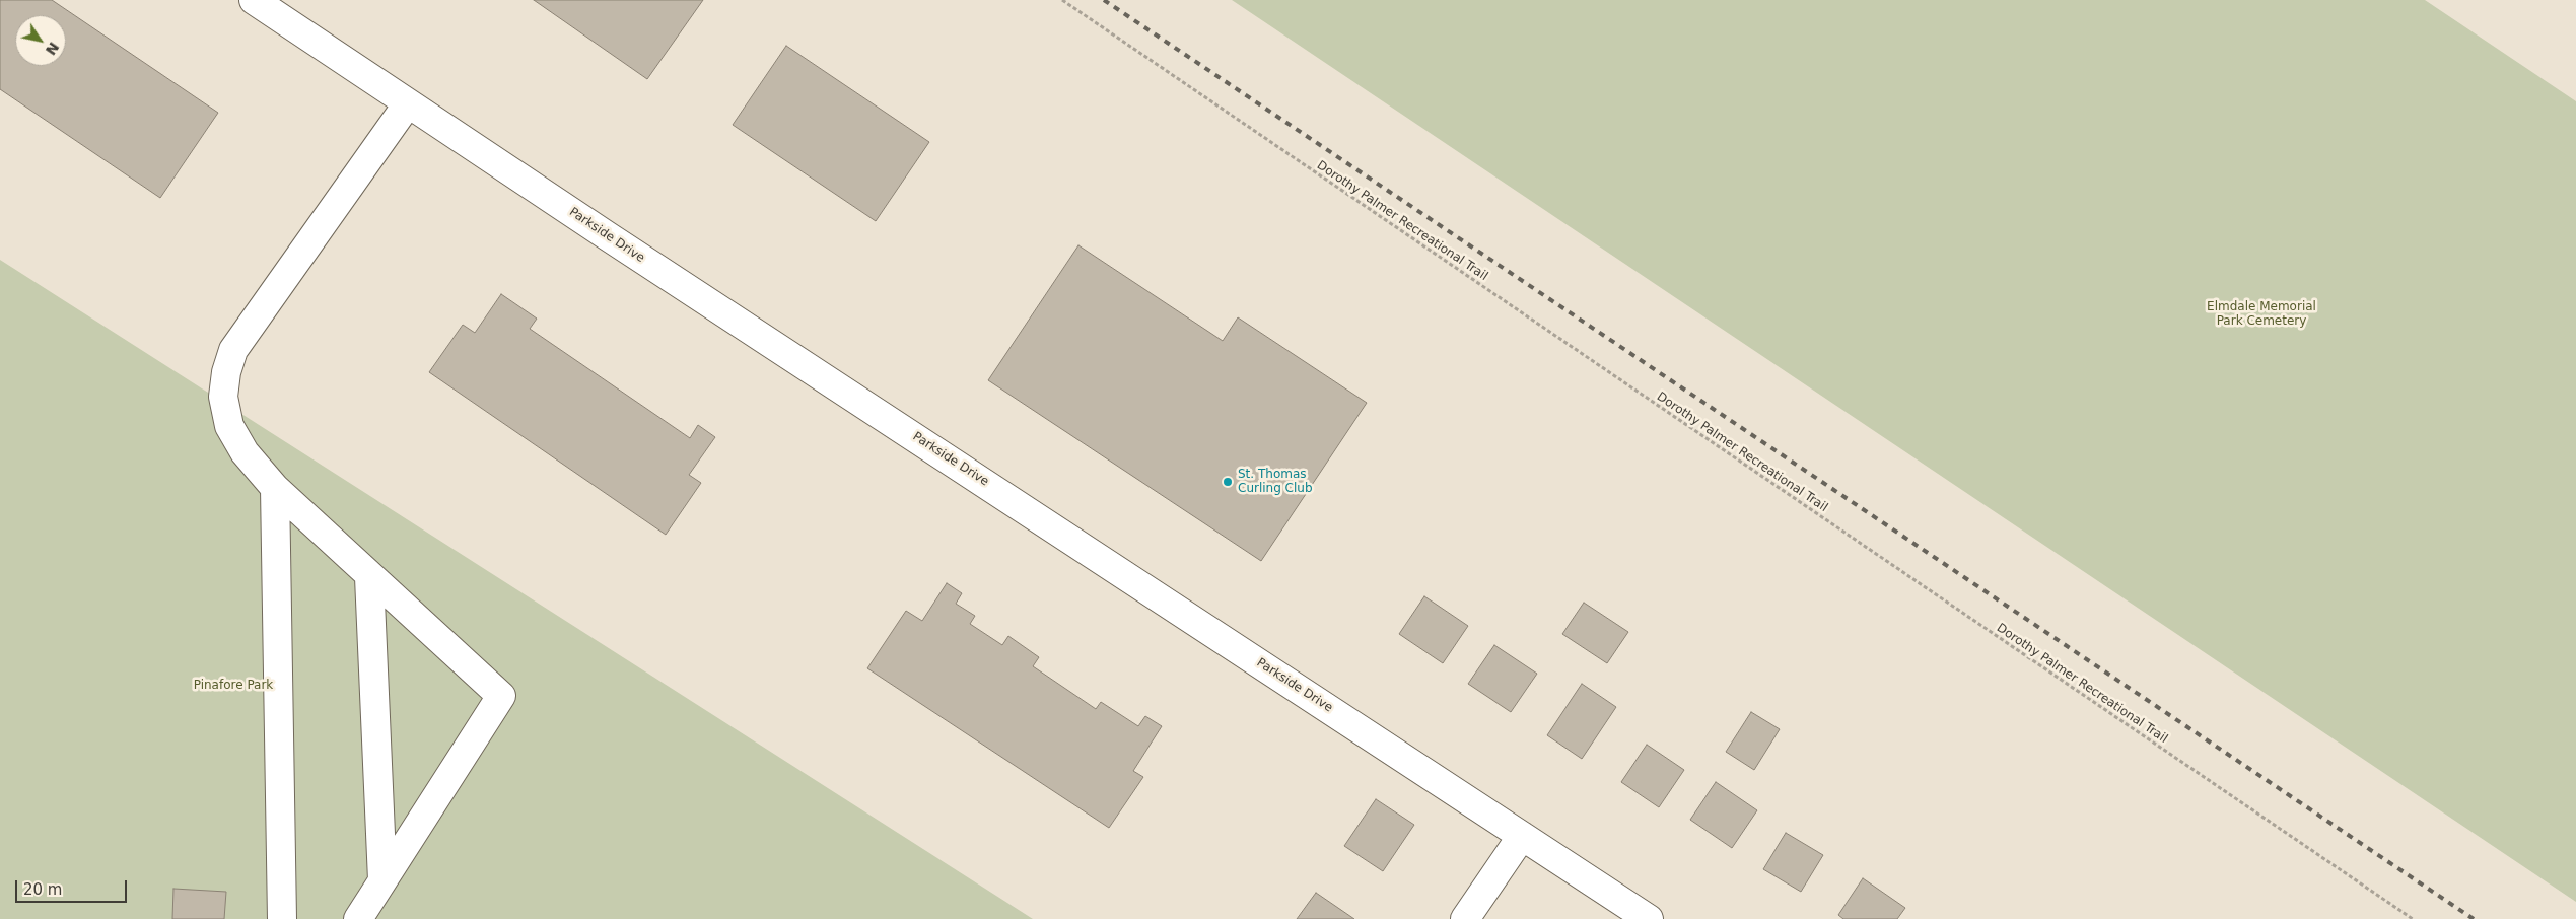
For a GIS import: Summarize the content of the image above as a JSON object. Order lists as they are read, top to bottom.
{
  "streets": {
    "street": ["Parkside Drive"],
    "path": ["Dorothy Palmer Recreational Trail"]
  },
  "parks": ["Elmdale Memorial Park Cemetery", "Pinafore Park"],
  "places": ["St. Thomas Curling Club"],
  "scale_bar": "20 m",
  "north": "bottom right"
}
